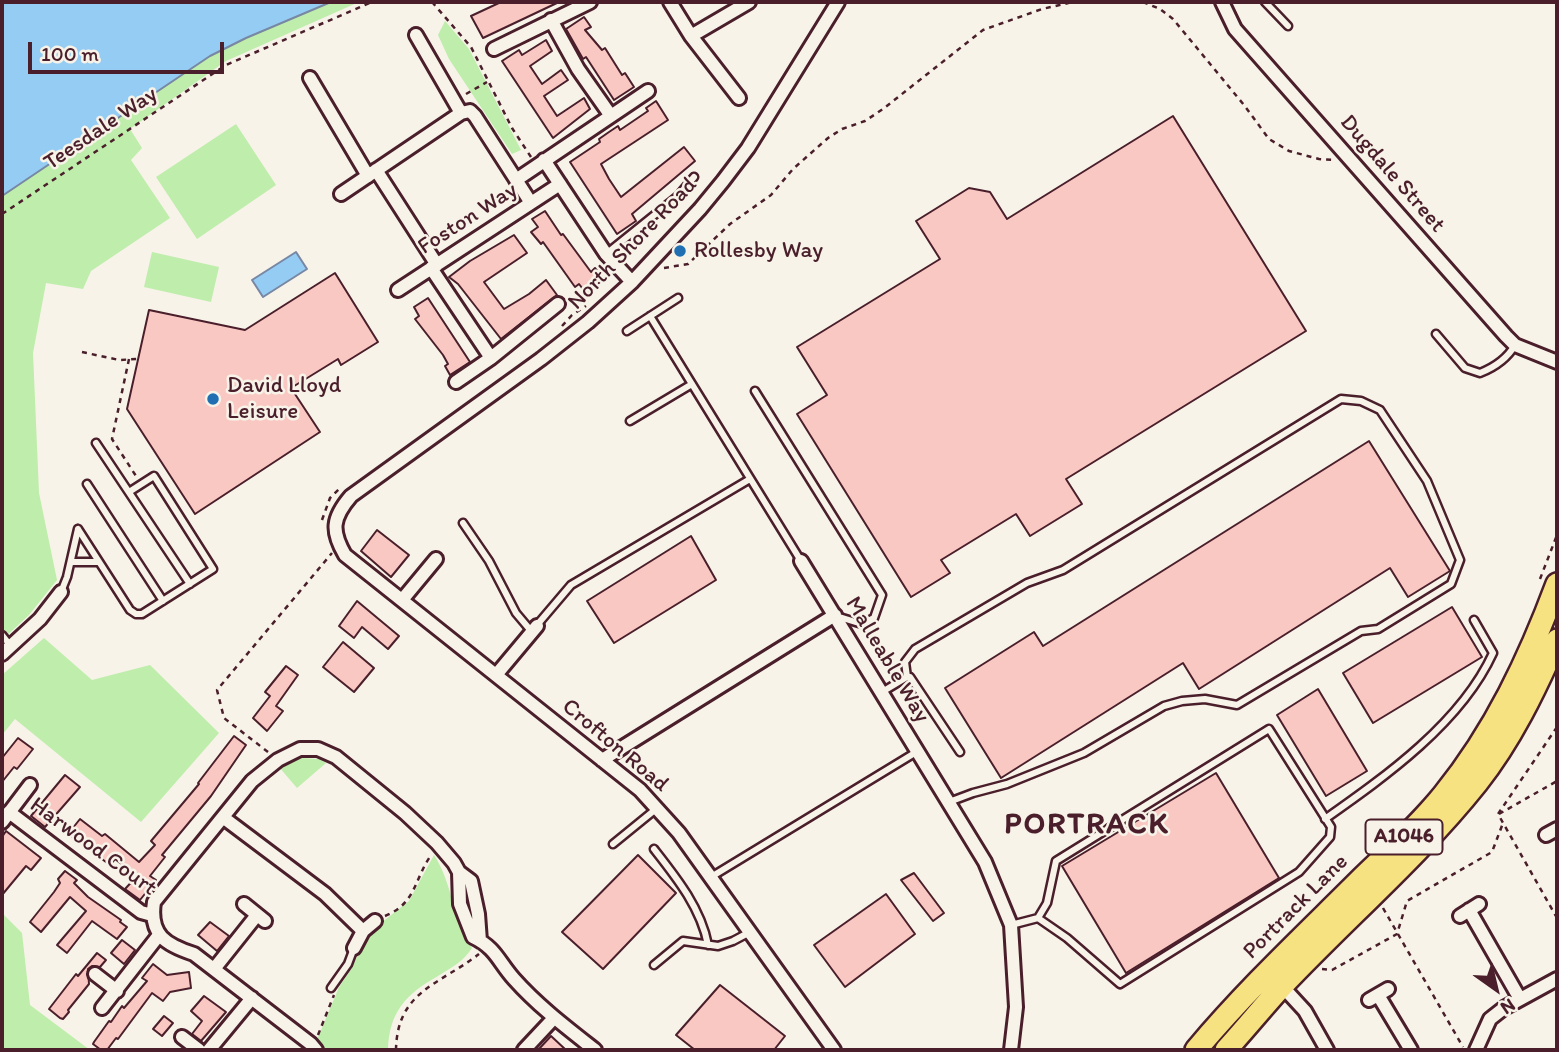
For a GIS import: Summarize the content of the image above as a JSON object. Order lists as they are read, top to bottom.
{
  "streets": {
    "main road": ["A1046", "Portrack Lane"],
    "street": [
      "Dugdale Street",
      "Foston Way",
      "North Shore Road",
      "Malleable Way",
      "Crofton Road",
      "Harwood Court"
    ],
    "path": ["Teesdale Way"]
  },
  "crossings": [
    ["North Shore Road", "Crofton Road"]
  ],
  "districts": ["PORTRACK"],
  "places": ["Rollesby Way", "David Lloyd Leisure"],
  "scale_bar": "100 m",
  "north": "bottom right"
}
